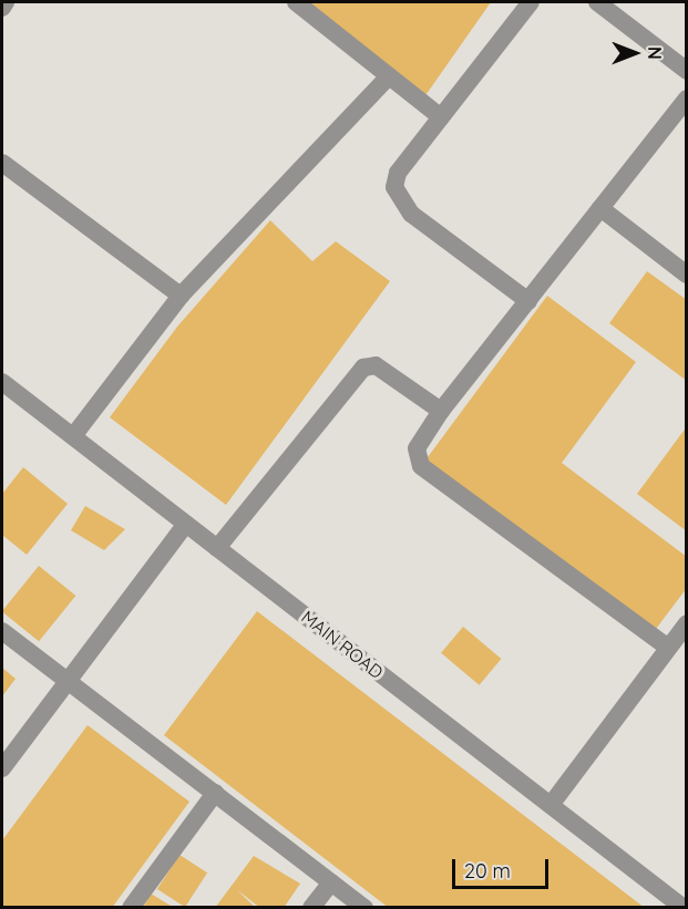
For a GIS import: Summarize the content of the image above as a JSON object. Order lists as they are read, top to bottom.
{
  "streets": {
    "street": ["MAIN ROAD"]
  },
  "scale_bar": "20 m",
  "north": "right"
}
